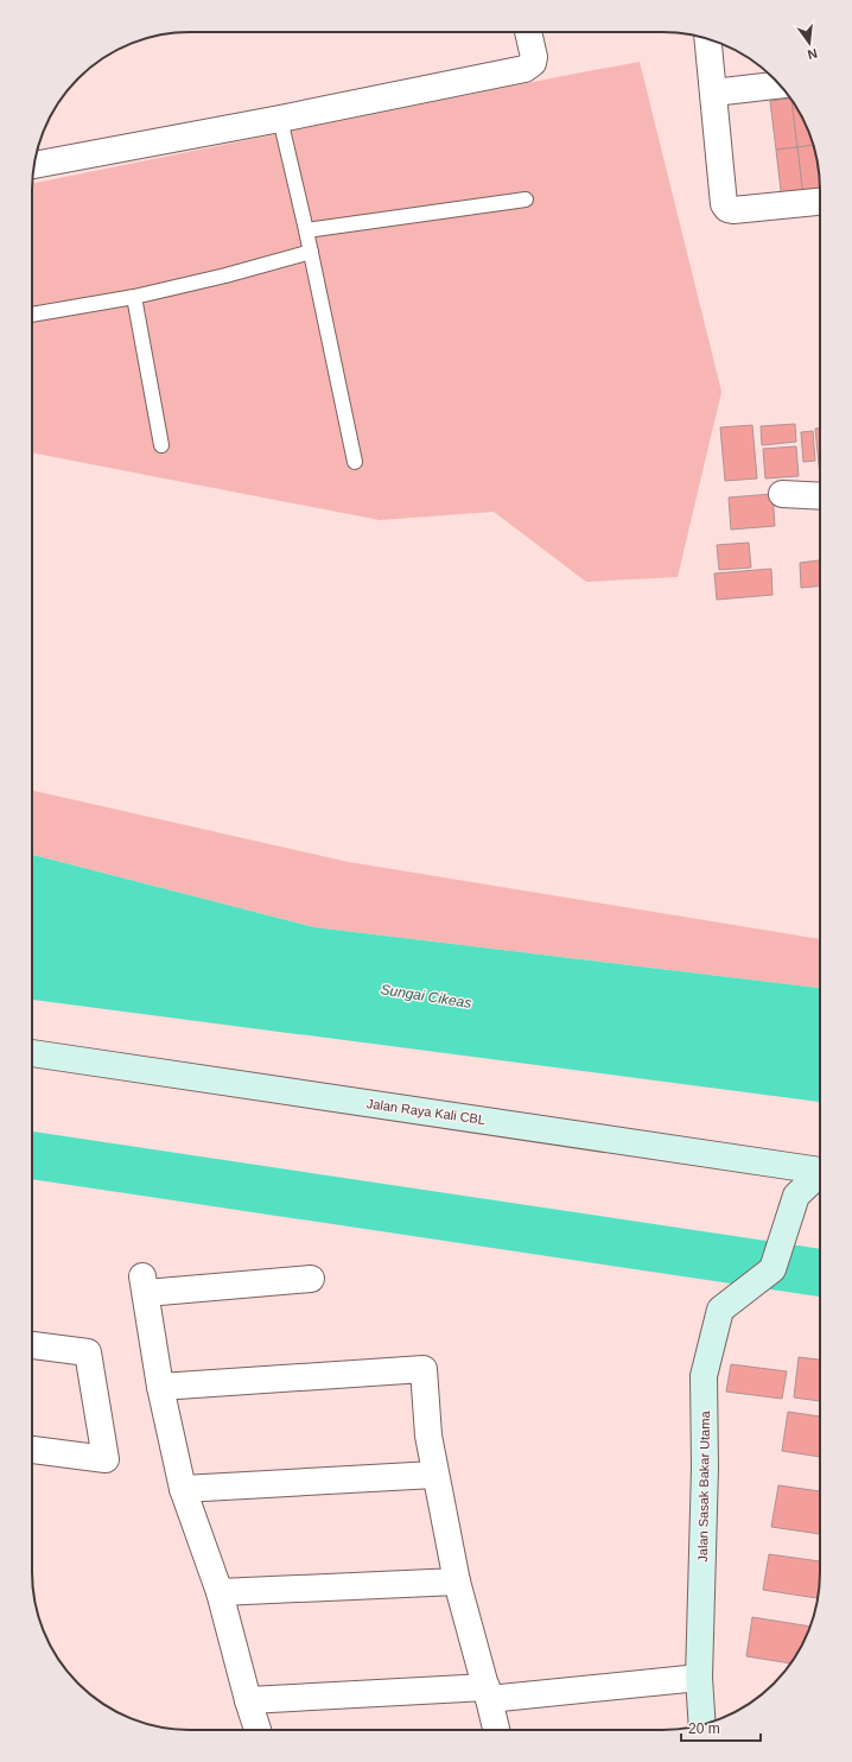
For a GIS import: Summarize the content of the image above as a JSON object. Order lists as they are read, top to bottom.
{
  "streets": {
    "main road": ["Jalan Raya Kali CBL", "Jalan Sasak Bakar Utama"]
  },
  "water": ["Sungai Cikeas"],
  "scale_bar": "20 m",
  "north": "bottom"
}
